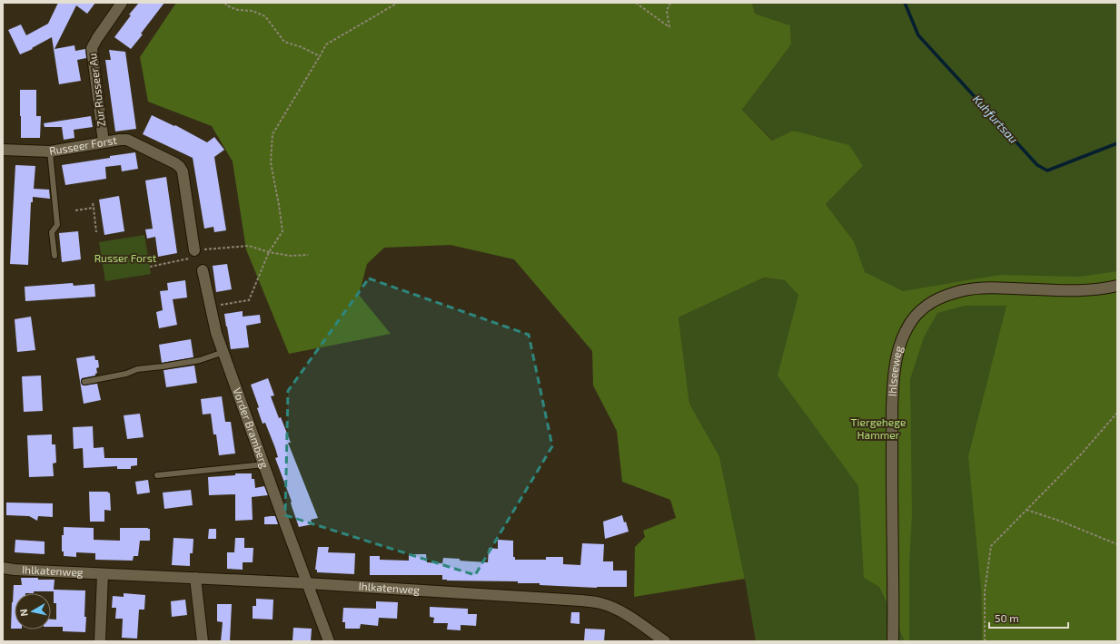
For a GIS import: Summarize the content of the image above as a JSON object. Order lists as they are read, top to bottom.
{
  "streets": {
    "street": [
      "Zur Russeer Au",
      "Russeer Forst",
      "Ihlseeweg",
      "Vorder Bramberg",
      "Ihlkatenweg"
    ]
  },
  "crossings": [
    ["Zur Russeer Au", "Russeer Forst"],
    ["Vorder Bramberg", "Ihlkatenweg"]
  ],
  "water": ["Kuhfurtsau"],
  "parks": ["Russer Forst", "Tiergehege Hammer"],
  "scale_bar": "50 m",
  "north": "left"
}
